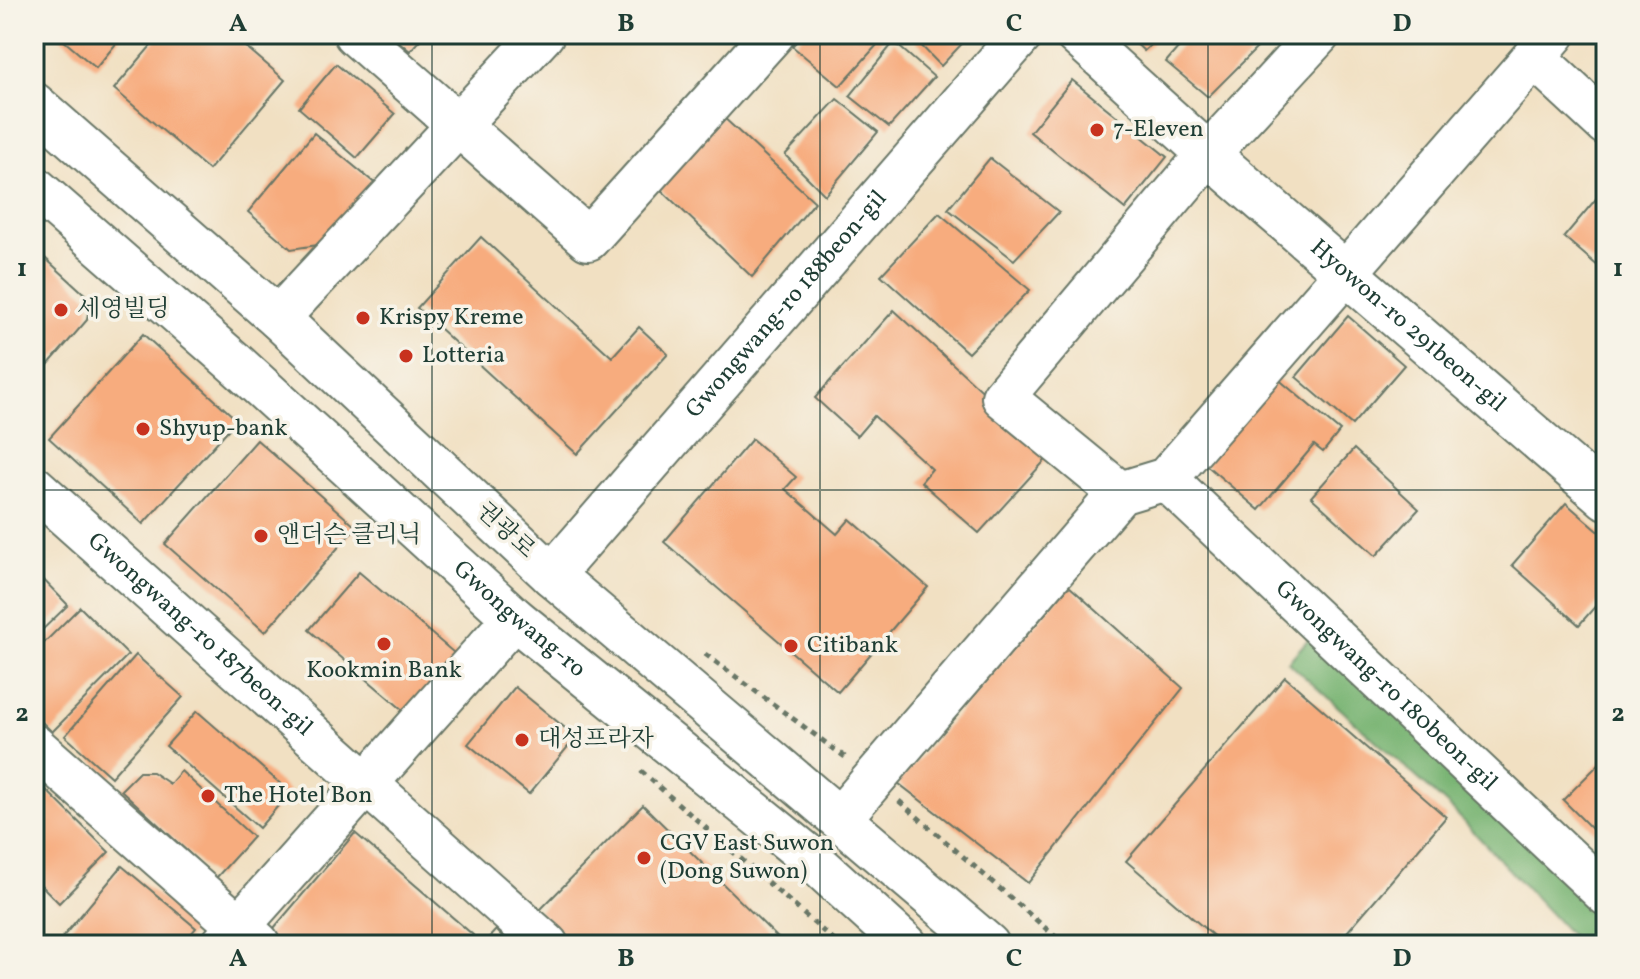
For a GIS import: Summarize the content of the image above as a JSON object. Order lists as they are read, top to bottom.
{
  "streets": {
    "street": [
      "Gwongwang-ro 188beon-gil",
      "Hyowon-ro 291beon-gil",
      "권광로",
      "Gwongwang-ro",
      "Gwongwang-ro 187beon-gil",
      "Gwongwang-ro 180beon-gil"
    ]
  },
  "crossings": [
    ["Gwongwang-ro 188beon-gil", "권광로"]
  ],
  "places": [
    "7-Eleven",
    "세영빌딩",
    "Krispy Kreme",
    "Lotteria",
    "Shyup-bank",
    "앤더슨 클리닉",
    "Kookmin Bank",
    "Citibank",
    "대성프라자",
    "The Hotel Bon",
    "CGV East Suwon (Dong Suwon)"
  ],
  "grid": {
    "columns": [
      "A",
      "B",
      "C",
      "D"
    ],
    "rows": ["1", "2"]
  }
}
